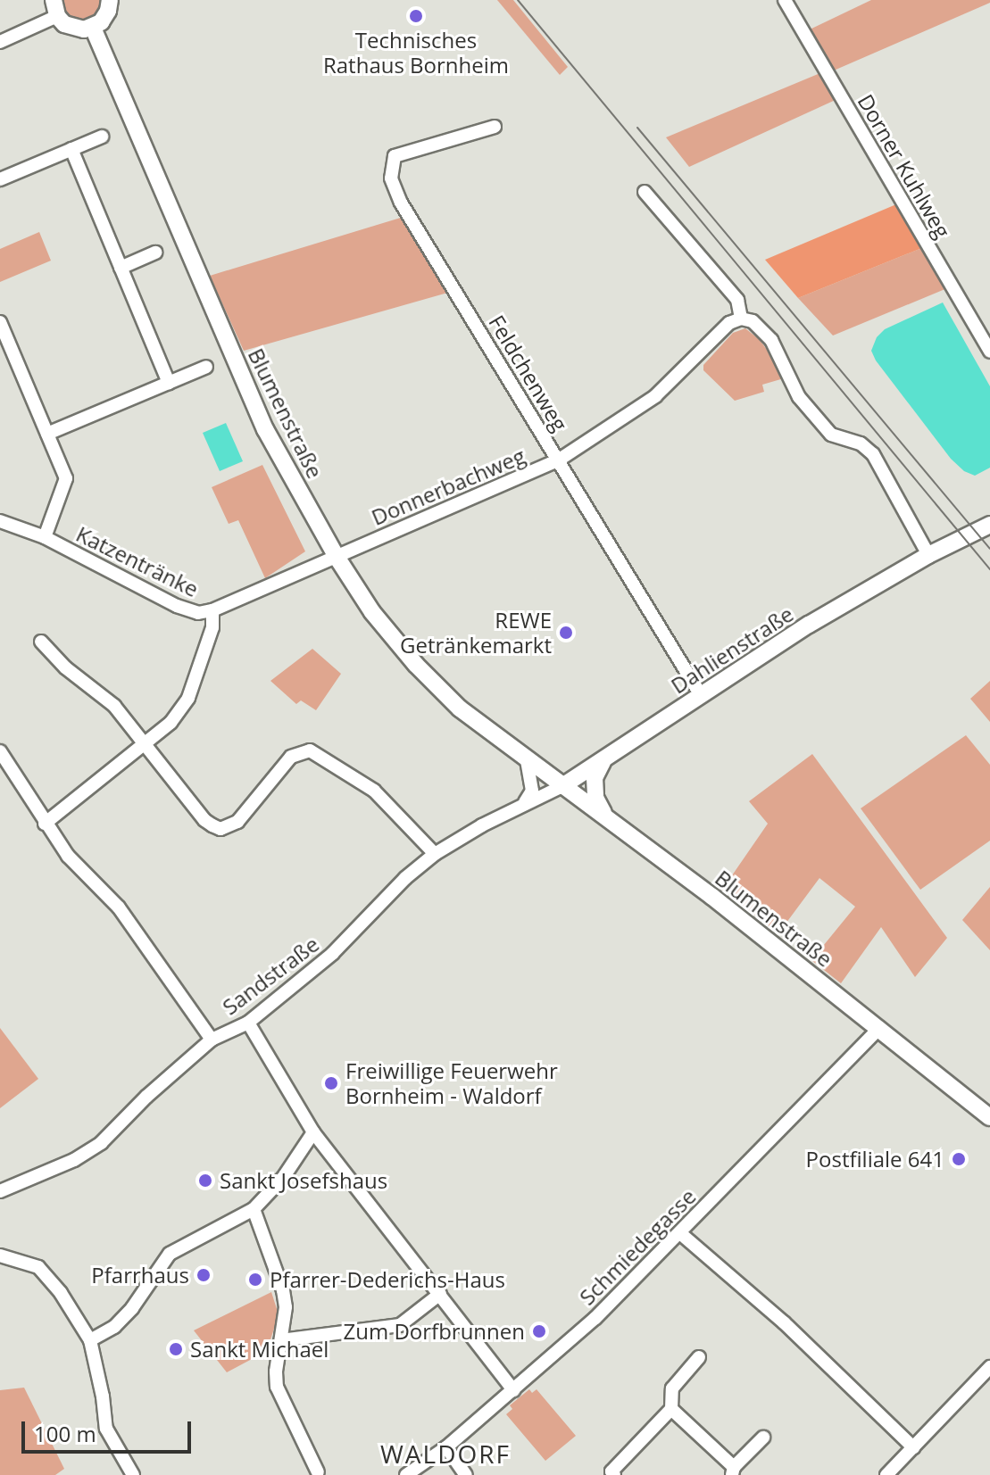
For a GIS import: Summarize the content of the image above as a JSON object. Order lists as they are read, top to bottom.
{
  "streets": {
    "main road": ["Blumenstraße", "Dahlienstraße"],
    "street": [
      "Dorner Kuhlweg",
      "Feldchenweg",
      "Donnerbachweg",
      "Katzentränke",
      "Sandstraße",
      "Schmiedegasse"
    ]
  },
  "crossings": [
    ["Feldchenweg", "Donnerbachweg"],
    ["Feldchenweg", "Dahlienstraße"],
    ["Blumenstraße", "Donnerbachweg"],
    ["Blumenstraße", "Katzentränke"],
    ["Blumenstraße", "Dahlienstraße"],
    ["Blumenstraße", "Sandstraße"],
    ["Blumenstraße", "Schmiedegasse"],
    ["Donnerbachweg", "Katzentränke"],
    ["Dahlienstraße", "Sandstraße"]
  ],
  "districts": ["WALDORF"],
  "places": [
    "Technisches Rathaus Bornheim",
    "REWE Getränkemarkt",
    "Freiwillige Feuerwehr Bornheim - Waldorf",
    "Postfiliale 641",
    "Sankt Josefshaus",
    "Pfarrhaus",
    "Pfarrer-Dederichs-Haus",
    "Zum Dorfbrunnen",
    "Sankt Michael"
  ],
  "scale_bar": "100 m"
}
